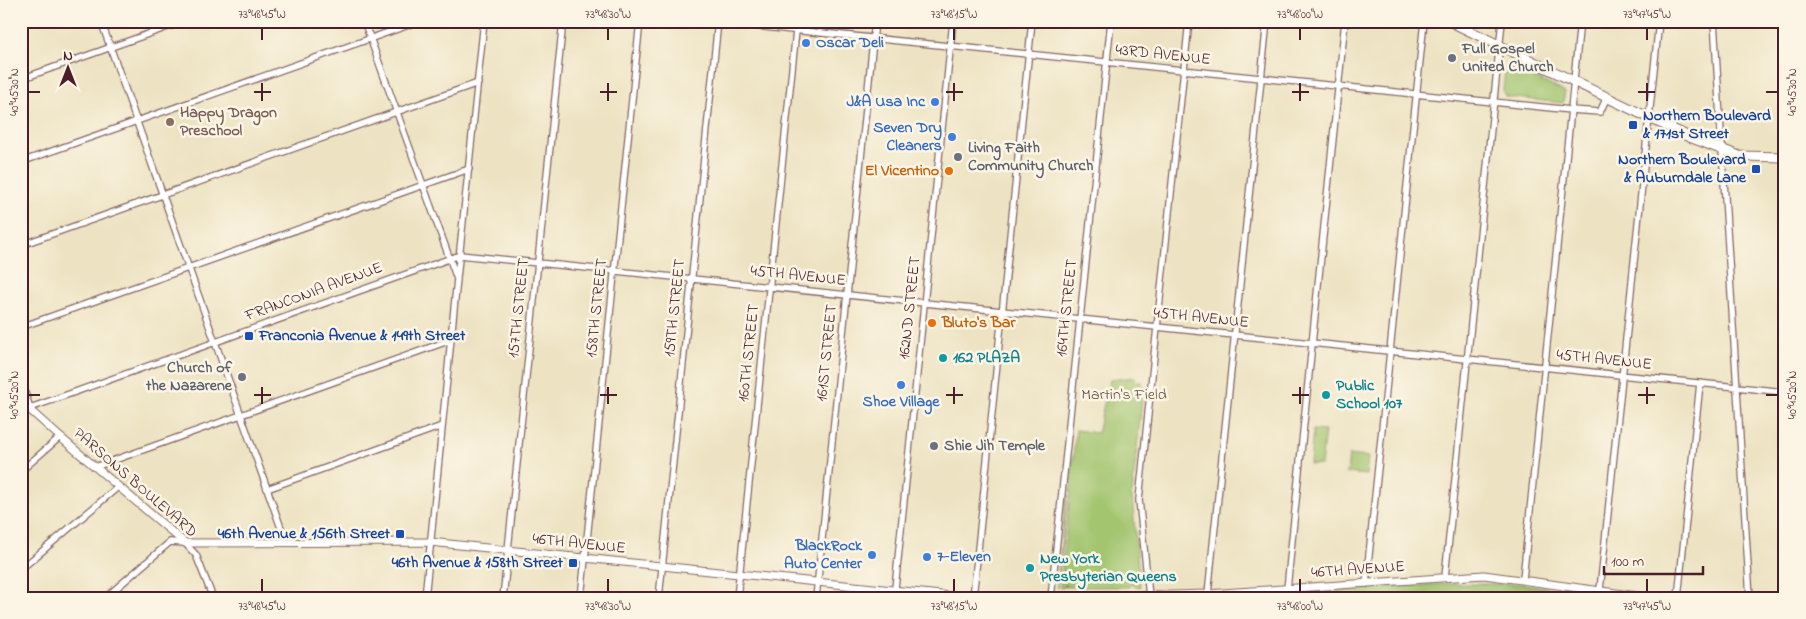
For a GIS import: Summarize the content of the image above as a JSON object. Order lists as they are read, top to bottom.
{
  "streets": {
    "street": [
      "43RD AVENUE",
      "45TH AVENUE",
      "FRANCONIA AVENUE",
      "157TH STREET",
      "158TH STREET",
      "159TH STREET",
      "162ND STREET",
      "164TH STREET",
      "160TH STREET",
      "161ST STREET",
      "PARSONS BOULEVARD",
      "46TH AVENUE"
    ]
  },
  "crossings": [
    ["43RD AVENUE", "159TH STREET"],
    ["43RD AVENUE", "162ND STREET"],
    ["43RD AVENUE", "164TH STREET"],
    ["43RD AVENUE", "160TH STREET"],
    ["43RD AVENUE", "161ST STREET"],
    ["45TH AVENUE", "FRANCONIA AVENUE"],
    ["45TH AVENUE", "158TH STREET"],
    ["45TH AVENUE", "159TH STREET"],
    ["45TH AVENUE", "162ND STREET"],
    ["45TH AVENUE", "164TH STREET"],
    ["45TH AVENUE", "160TH STREET"],
    ["45TH AVENUE", "161ST STREET"],
    ["FRANCONIA AVENUE", "157TH STREET"],
    ["FRANCONIA AVENUE", "158TH STREET"],
    ["FRANCONIA AVENUE", "PARSONS BOULEVARD"],
    ["157TH STREET", "46TH AVENUE"],
    ["158TH STREET", "46TH AVENUE"],
    ["159TH STREET", "46TH AVENUE"],
    ["162ND STREET", "46TH AVENUE"],
    ["160TH STREET", "46TH AVENUE"],
    ["161ST STREET", "46TH AVENUE"],
    ["PARSONS BOULEVARD", "46TH AVENUE"]
  ],
  "parks": ["Martin's Field"],
  "places": {
    "other": [
      "Oscar Deli",
      "Full Gospel United Church",
      "J&A Usa Inc",
      "Happy Dragon Preschool",
      "Seven Dry Cleaners",
      "Living Faith Community Church",
      "El Vicentino",
      "Bluto's Bar",
      "162 PLAZA",
      "Church of the Nazarene",
      "Shoe Village",
      "Public School 107",
      "Shie Jih Temple",
      "BlackRock Auto Center",
      "7-Eleven",
      "New York Presbyterian Queens"
    ],
    "transit": [
      "Northern Boulevard & 171st Street",
      "Northern Boulevard & Auburndale Lane",
      "Franconia Avenue & 149th Street",
      "46th Avenue & 156th Street",
      "46th Avenue & 158th Street"
    ]
  },
  "scale_bar": "100 m",
  "north": "top",
  "coordinates": [
    "73°48'45\"W",
    "73°48'30\"W",
    "73°48'15\"W",
    "73°48'00\"W",
    "73°47'45\"W",
    "40°45'30\"N",
    "40°45'20\"N"
  ]
}
